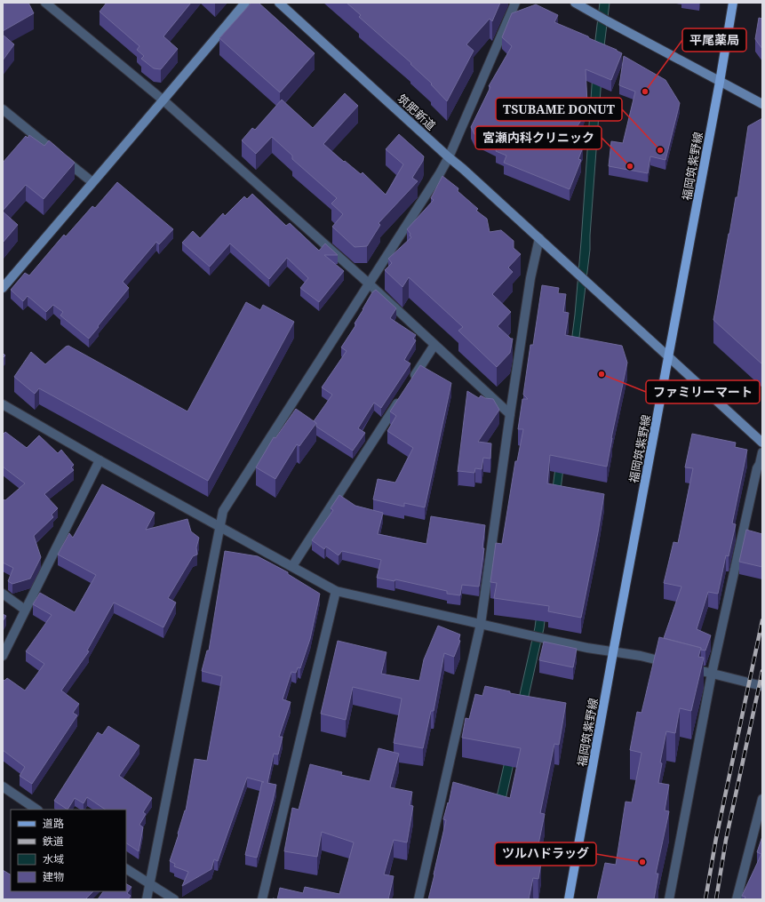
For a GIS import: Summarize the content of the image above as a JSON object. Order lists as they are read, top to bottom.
{
  "streets": {
    "main road": ["福岡筑紫野線"],
    "street": ["筑肥新道"]
  },
  "crossings": [
    ["筑肥新道", "福岡筑紫野線"]
  ],
  "places": [
    "平尾薬局",
    "TSUBAME DONUT",
    "宮瀬内科クリニック",
    "ファミリーマート",
    "ツルハドラッグ"
  ],
  "legend": [
    "道路",
    "鉄道",
    "水域",
    "建物"
  ]
}
